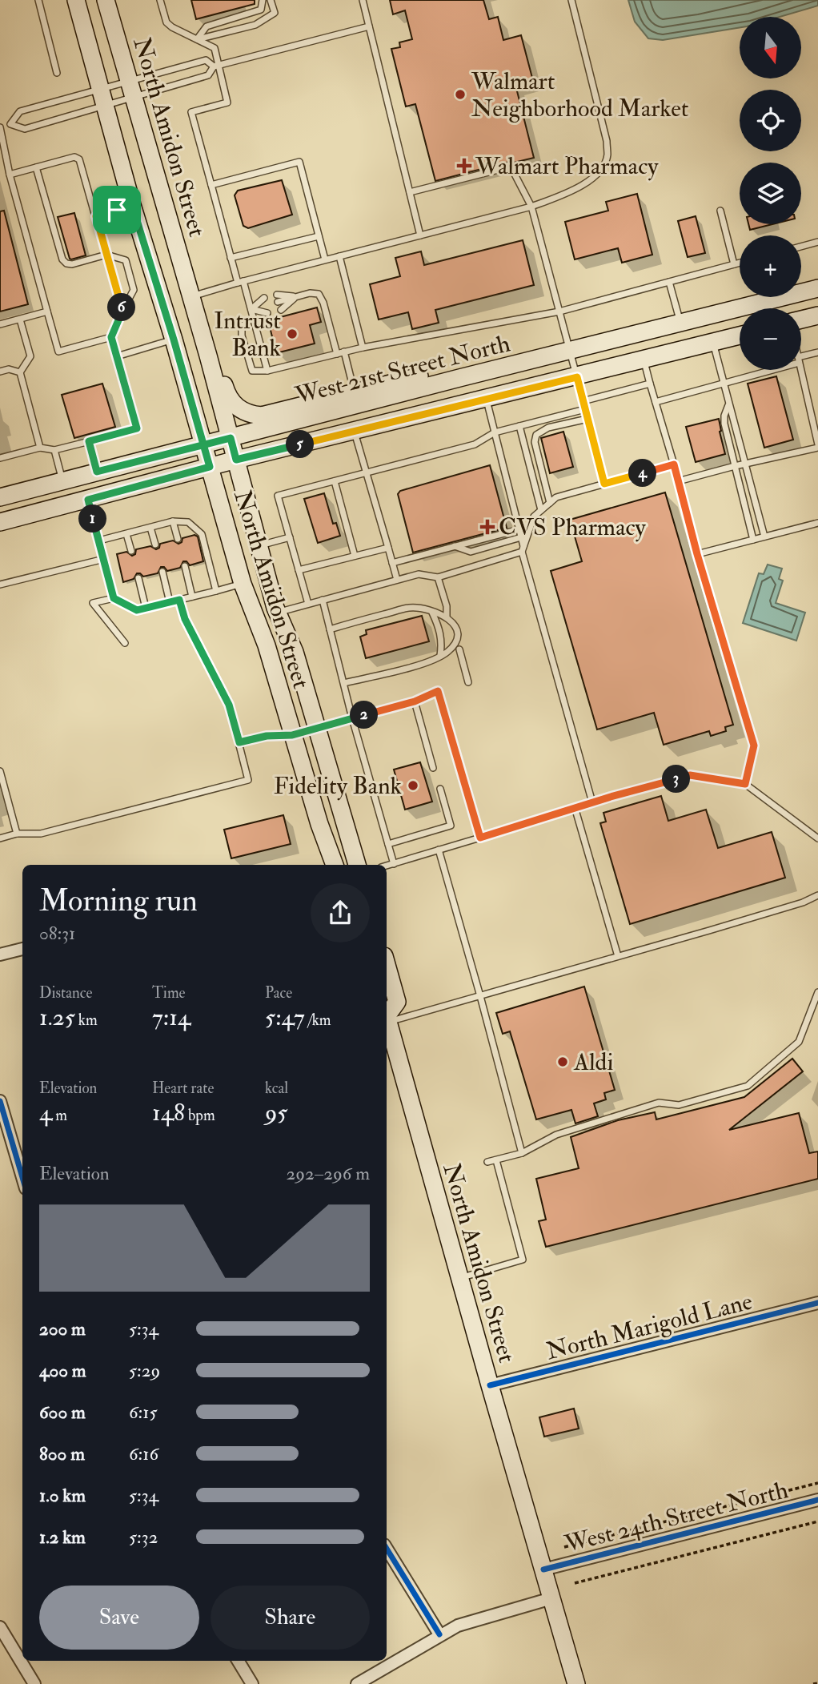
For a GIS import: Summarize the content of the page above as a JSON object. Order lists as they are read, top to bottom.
{
  "streets": {
    "main road": ["North Amidon Street", "West 21st Street North"],
    "street": ["North Marigold Lane", "West 24th Street North"]
  },
  "crossings": [
    ["North Amidon Street", "West 21st Street North"],
    ["North Amidon Street", "North Marigold Lane"],
    ["North Amidon Street", "West 24th Street North"]
  ],
  "places": {
    "other": [
      "Walmart Neighborhood Market",
      "Intrust Bank",
      "Fidelity Bank",
      "Aldi"
    ],
    "health": ["Walmart Pharmacy", "CVS Pharmacy"]
  },
  "north": "bottom",
  "page": {
    "map_buttons": ["+", "−"],
    "pins": [
      "6",
      "5",
      "4",
      "1",
      "2",
      "3"
    ],
    "heading": ["Morning run", "08:31"],
    "stats": [
      ["Distance", "1.25 km"],
      ["Time", "7:14"],
      ["Pace", "5:47 /km"],
      ["Elevation", "4 m"],
      ["Heart rate", "148 bpm"],
      ["kcal", "95"]
    ],
    "chart": ["Elevation", "292–296 m"],
    "list": [
      {
        "name": "200 m",
        "note": "5:34"
      },
      {
        "name": "400 m",
        "note": "5:29"
      },
      {
        "name": "600 m",
        "note": "6:15"
      },
      {
        "name": "800 m",
        "note": "6:16"
      },
      {
        "name": "1.0 km",
        "note": "5:34"
      },
      {
        "name": "1.2 km",
        "note": "5:32"
      }
    ],
    "buttons": ["Save", "Share"]
  }
}
